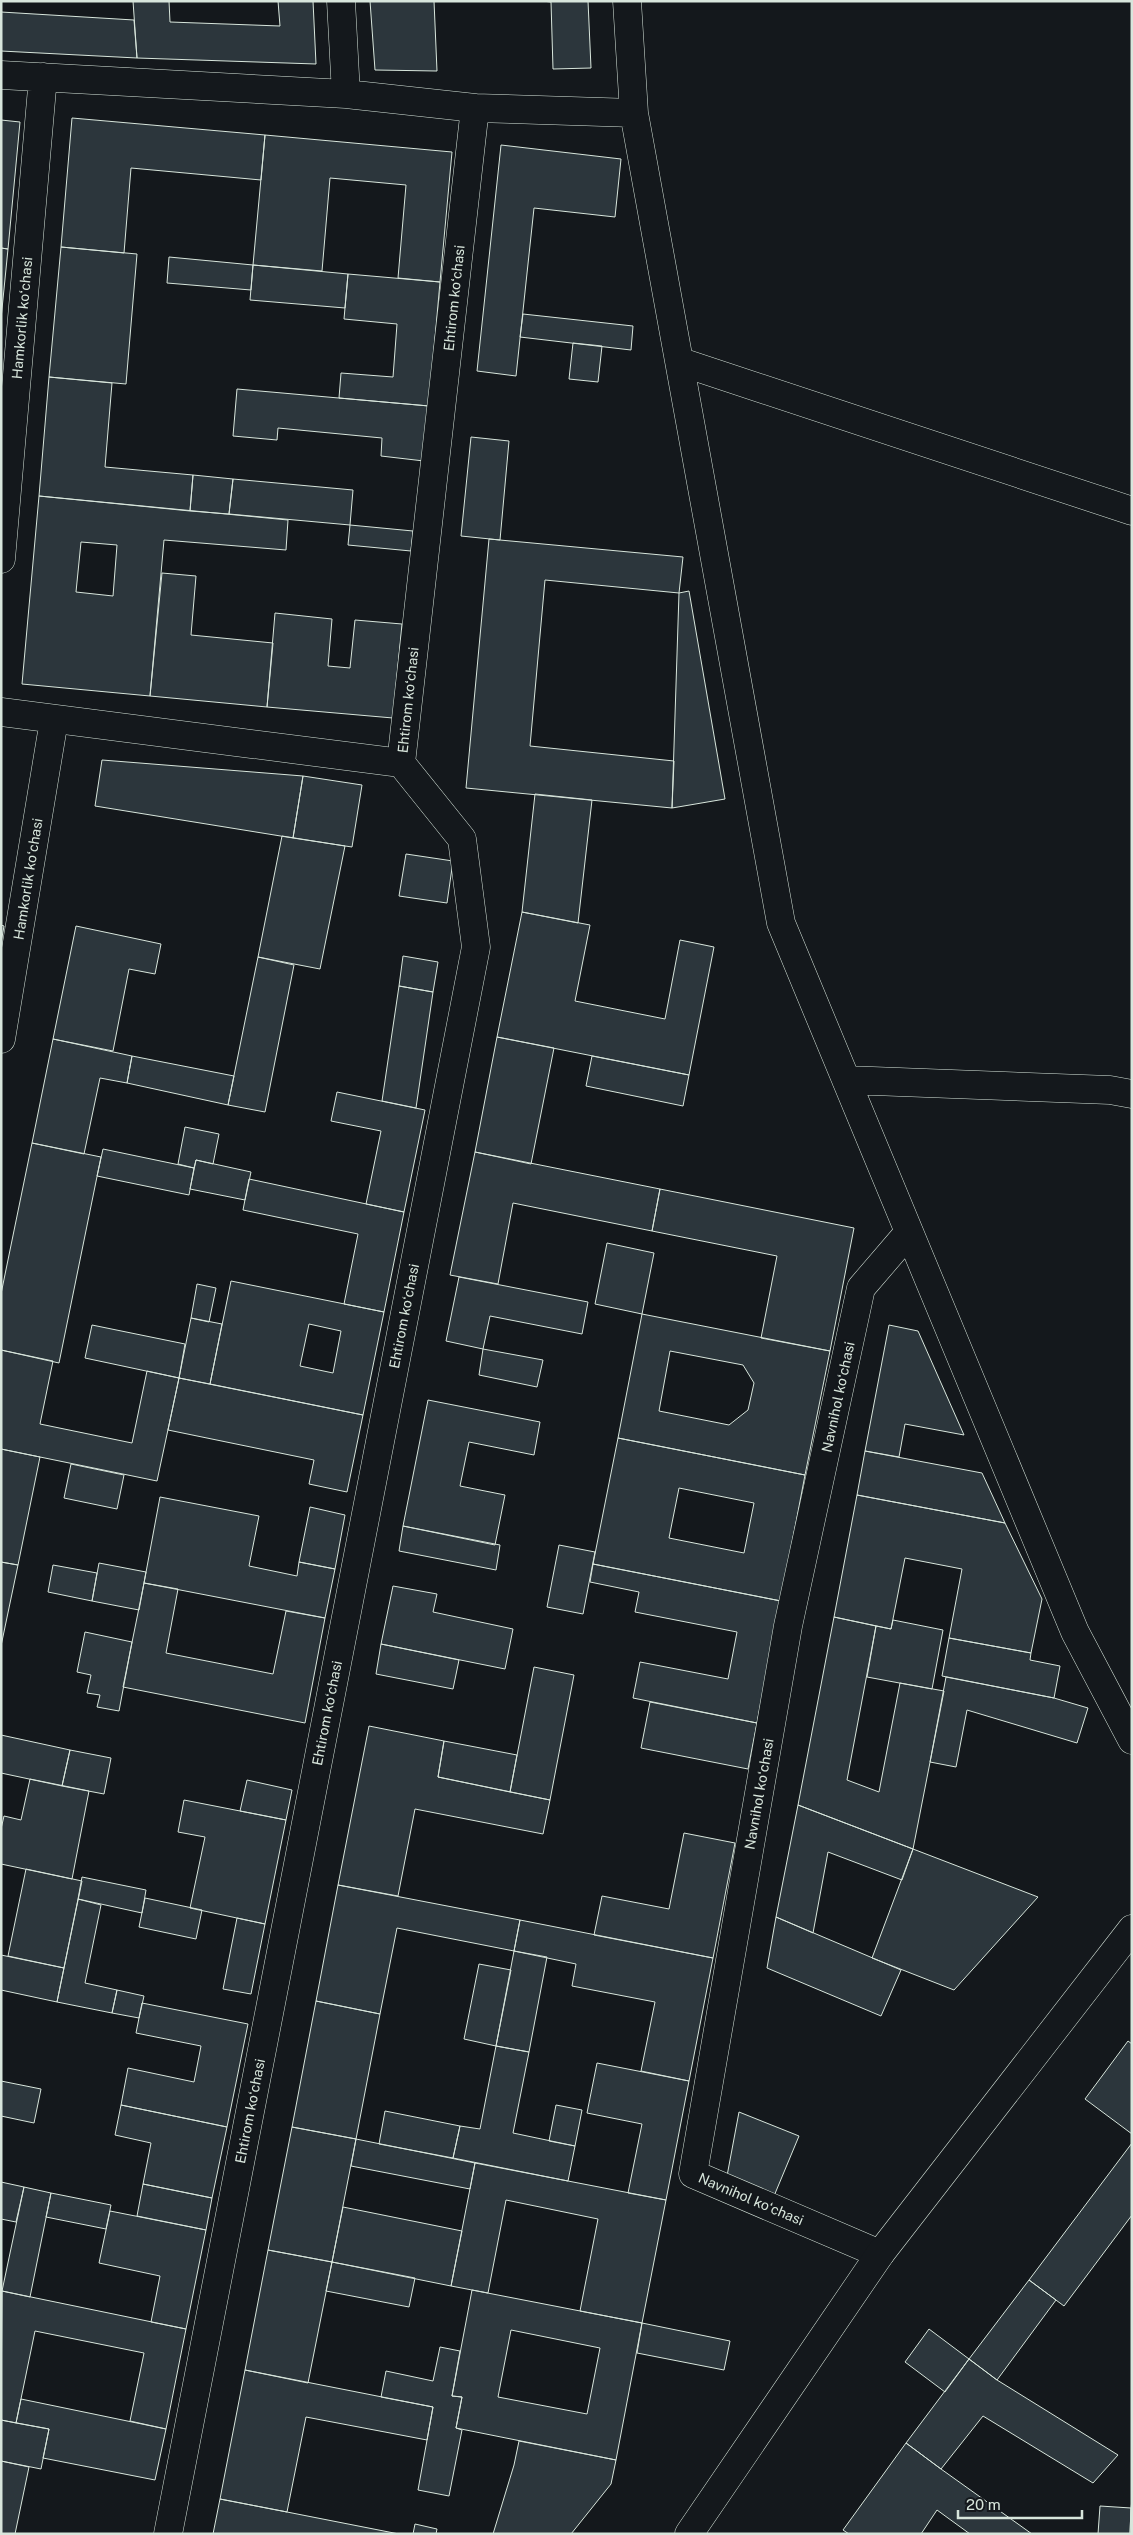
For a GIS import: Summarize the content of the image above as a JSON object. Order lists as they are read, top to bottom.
{
  "streets": {
    "street": ["Ehtirom koʻchasi", "Hamkorlik koʻchasi", "Navnihol koʻchasi"]
  },
  "scale_bar": "20 m"
}
